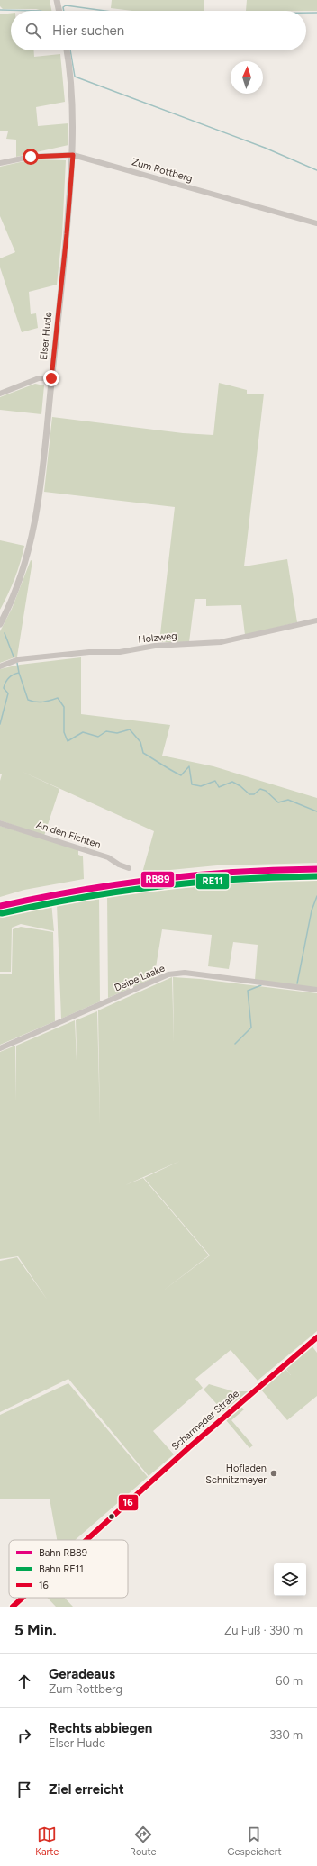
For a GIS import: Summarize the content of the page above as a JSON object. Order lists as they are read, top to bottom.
{
  "streets": {
    "street": [
      "Zum Rottberg",
      "Elser Hude",
      "Holzweg",
      "An den Fichten",
      "Deipe Laake",
      "Scharmeder Straße"
    ]
  },
  "crossings": [
    ["Zum Rottberg", "Elser Hude"]
  ],
  "places": ["Hofladen Schnitzmeyer"],
  "lines": ["rail line RB89", "rail line RE11", "transit line 16"],
  "legend": ["Bahn RB89", "Bahn RE11", "16"],
  "north": "top",
  "page": {
    "search": "Hier suchen",
    "heading": ["5 Min.", "Zu Fuß · 390 m"],
    "list": [
      ["Geradeaus", "Zum Rottberg", "60 m"],
      ["Rechts abbiegen", "Elser Hude", "330 m"],
      "Ziel erreicht"
    ],
    "nav": ["Karte", "Route", "Gespeichert"]
  }
}
